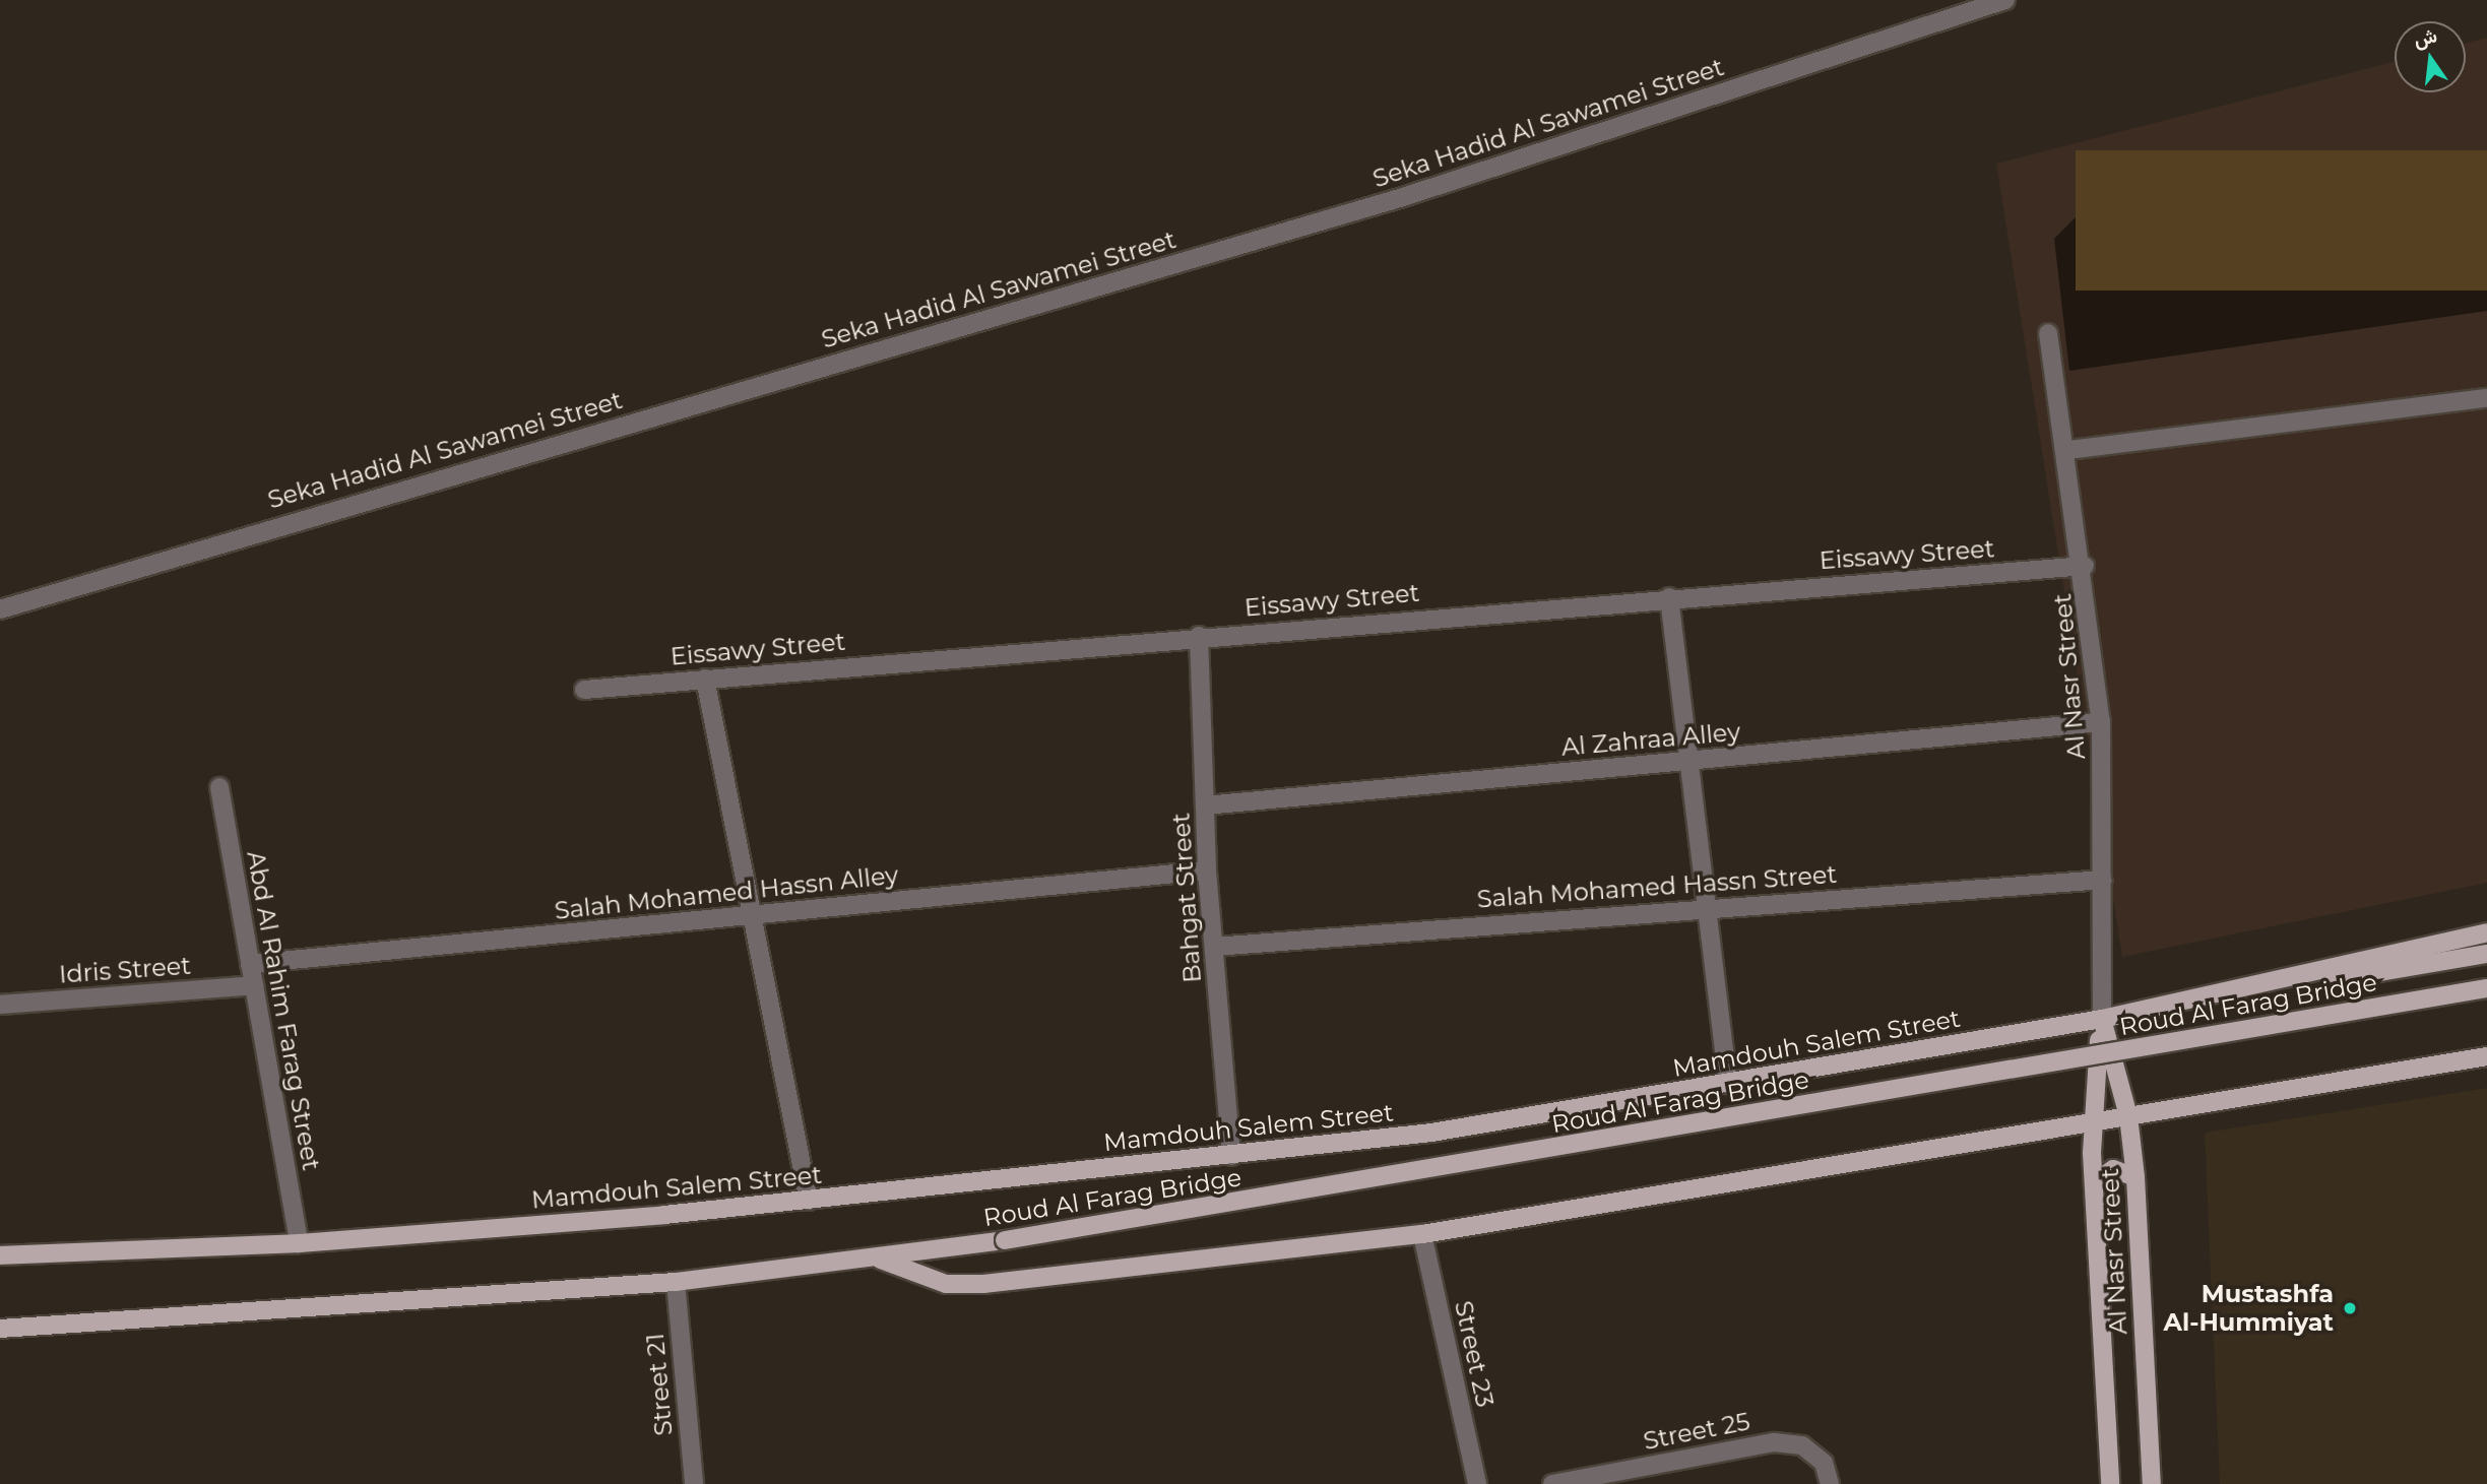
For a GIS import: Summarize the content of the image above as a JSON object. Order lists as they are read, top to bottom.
{
  "streets": {
    "main road": ["Al Nasr Street", "Roud Al Farag Bridge", "Mamdouh Salem Street"],
    "street": [
      "Seka Hadid Al Sawamei Street",
      "Eissawy Street",
      "Al Zahraa Alley",
      "Salah Mohamed Hassn Street",
      "Salah Mohamed Hassn Alley",
      "Bahgat Street",
      "Idris Street",
      "Abd Al Rahim Farag Street",
      "Street 23",
      "Street 21",
      "Street 25"
    ]
  },
  "crossings": [
    ["Eissawy Street", "Al Nasr Street"],
    ["Eissawy Street", "Bahgat Street"],
    ["Al Nasr Street", "Al Zahraa Alley"],
    ["Al Nasr Street", "Salah Mohamed Hassn Street"],
    ["Al Nasr Street", "Mamdouh Salem Street"],
    ["Al Zahraa Alley", "Bahgat Street"],
    ["Salah Mohamed Hassn Street", "Bahgat Street"],
    ["Salah Mohamed Hassn Alley", "Bahgat Street"],
    ["Salah Mohamed Hassn Alley", "Abd Al Rahim Farag Street"],
    ["Bahgat Street", "Mamdouh Salem Street"],
    ["Idris Street", "Abd Al Rahim Farag Street"],
    ["Roud Al Farag Bridge", "Mamdouh Salem Street"],
    ["Abd Al Rahim Farag Street", "Mamdouh Salem Street"]
  ],
  "places": ["Mustashfa Al-Hummiyat"],
  "north": "top"
}
